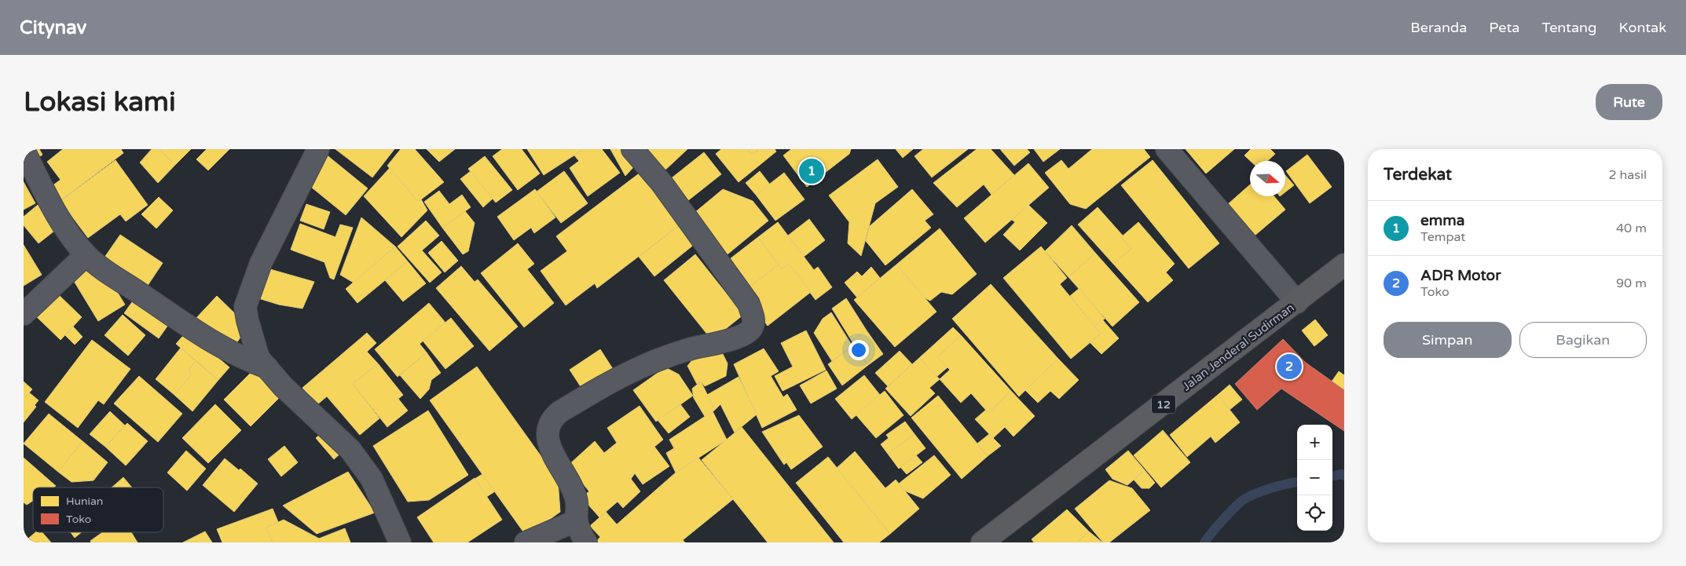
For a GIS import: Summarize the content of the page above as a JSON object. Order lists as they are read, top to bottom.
{
  "streets": {
    "highway": ["Jalan Jenderal Sudirman", "12"]
  },
  "legend": ["Hunian", "Toko"],
  "north": "right",
  "page": {
    "header": "Citynav",
    "nav": [
      "Beranda",
      "Peta",
      "Tentang",
      "Kontak"
    ],
    "buttons": [
      "Rute",
      ["Simpan", "Bagikan"]
    ],
    "title": "Lokasi kami",
    "heading": ["Terdekat", "2 hasil"],
    "pins": ["1", "2"],
    "list": [
      {
        "mark": "1",
        "name": "emma",
        "note": "Tempat",
        "value": "40 m"
      },
      {
        "mark": "2",
        "name": "ADR Motor",
        "note": "Toko",
        "value": "90 m"
      }
    ],
    "map_buttons": ["+", "−"]
  }
}
